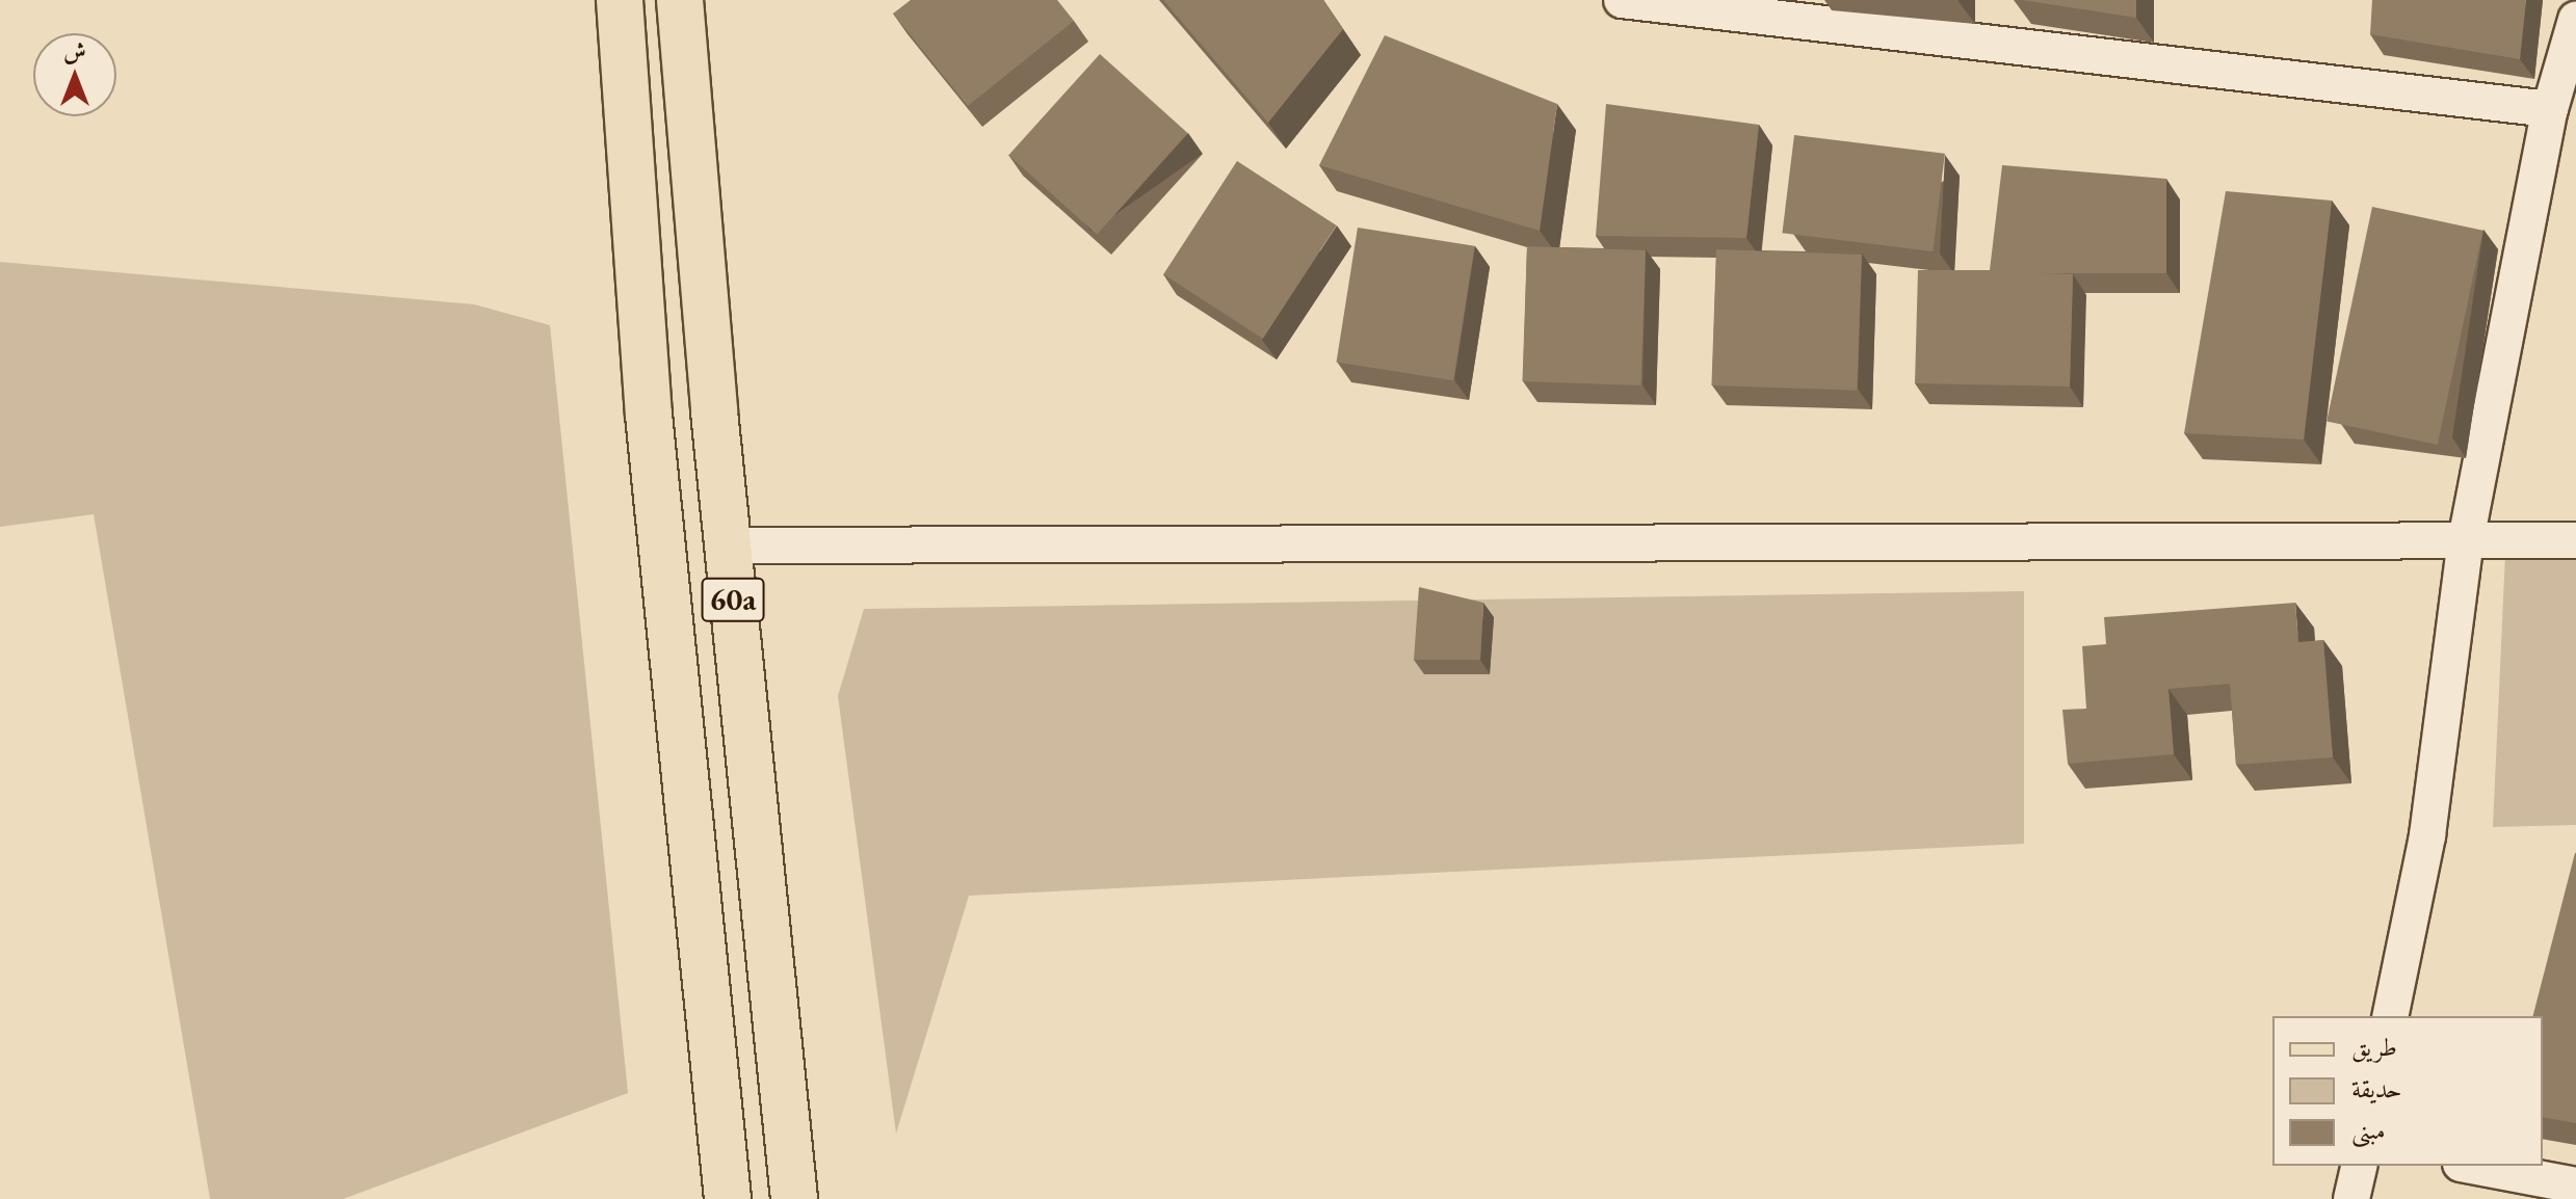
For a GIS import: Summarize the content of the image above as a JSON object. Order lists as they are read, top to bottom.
{
  "streets": {
    "main road": ["60a"]
  },
  "legend": ["طريق", "حديقة", "مبنى"],
  "north": "top"
}
